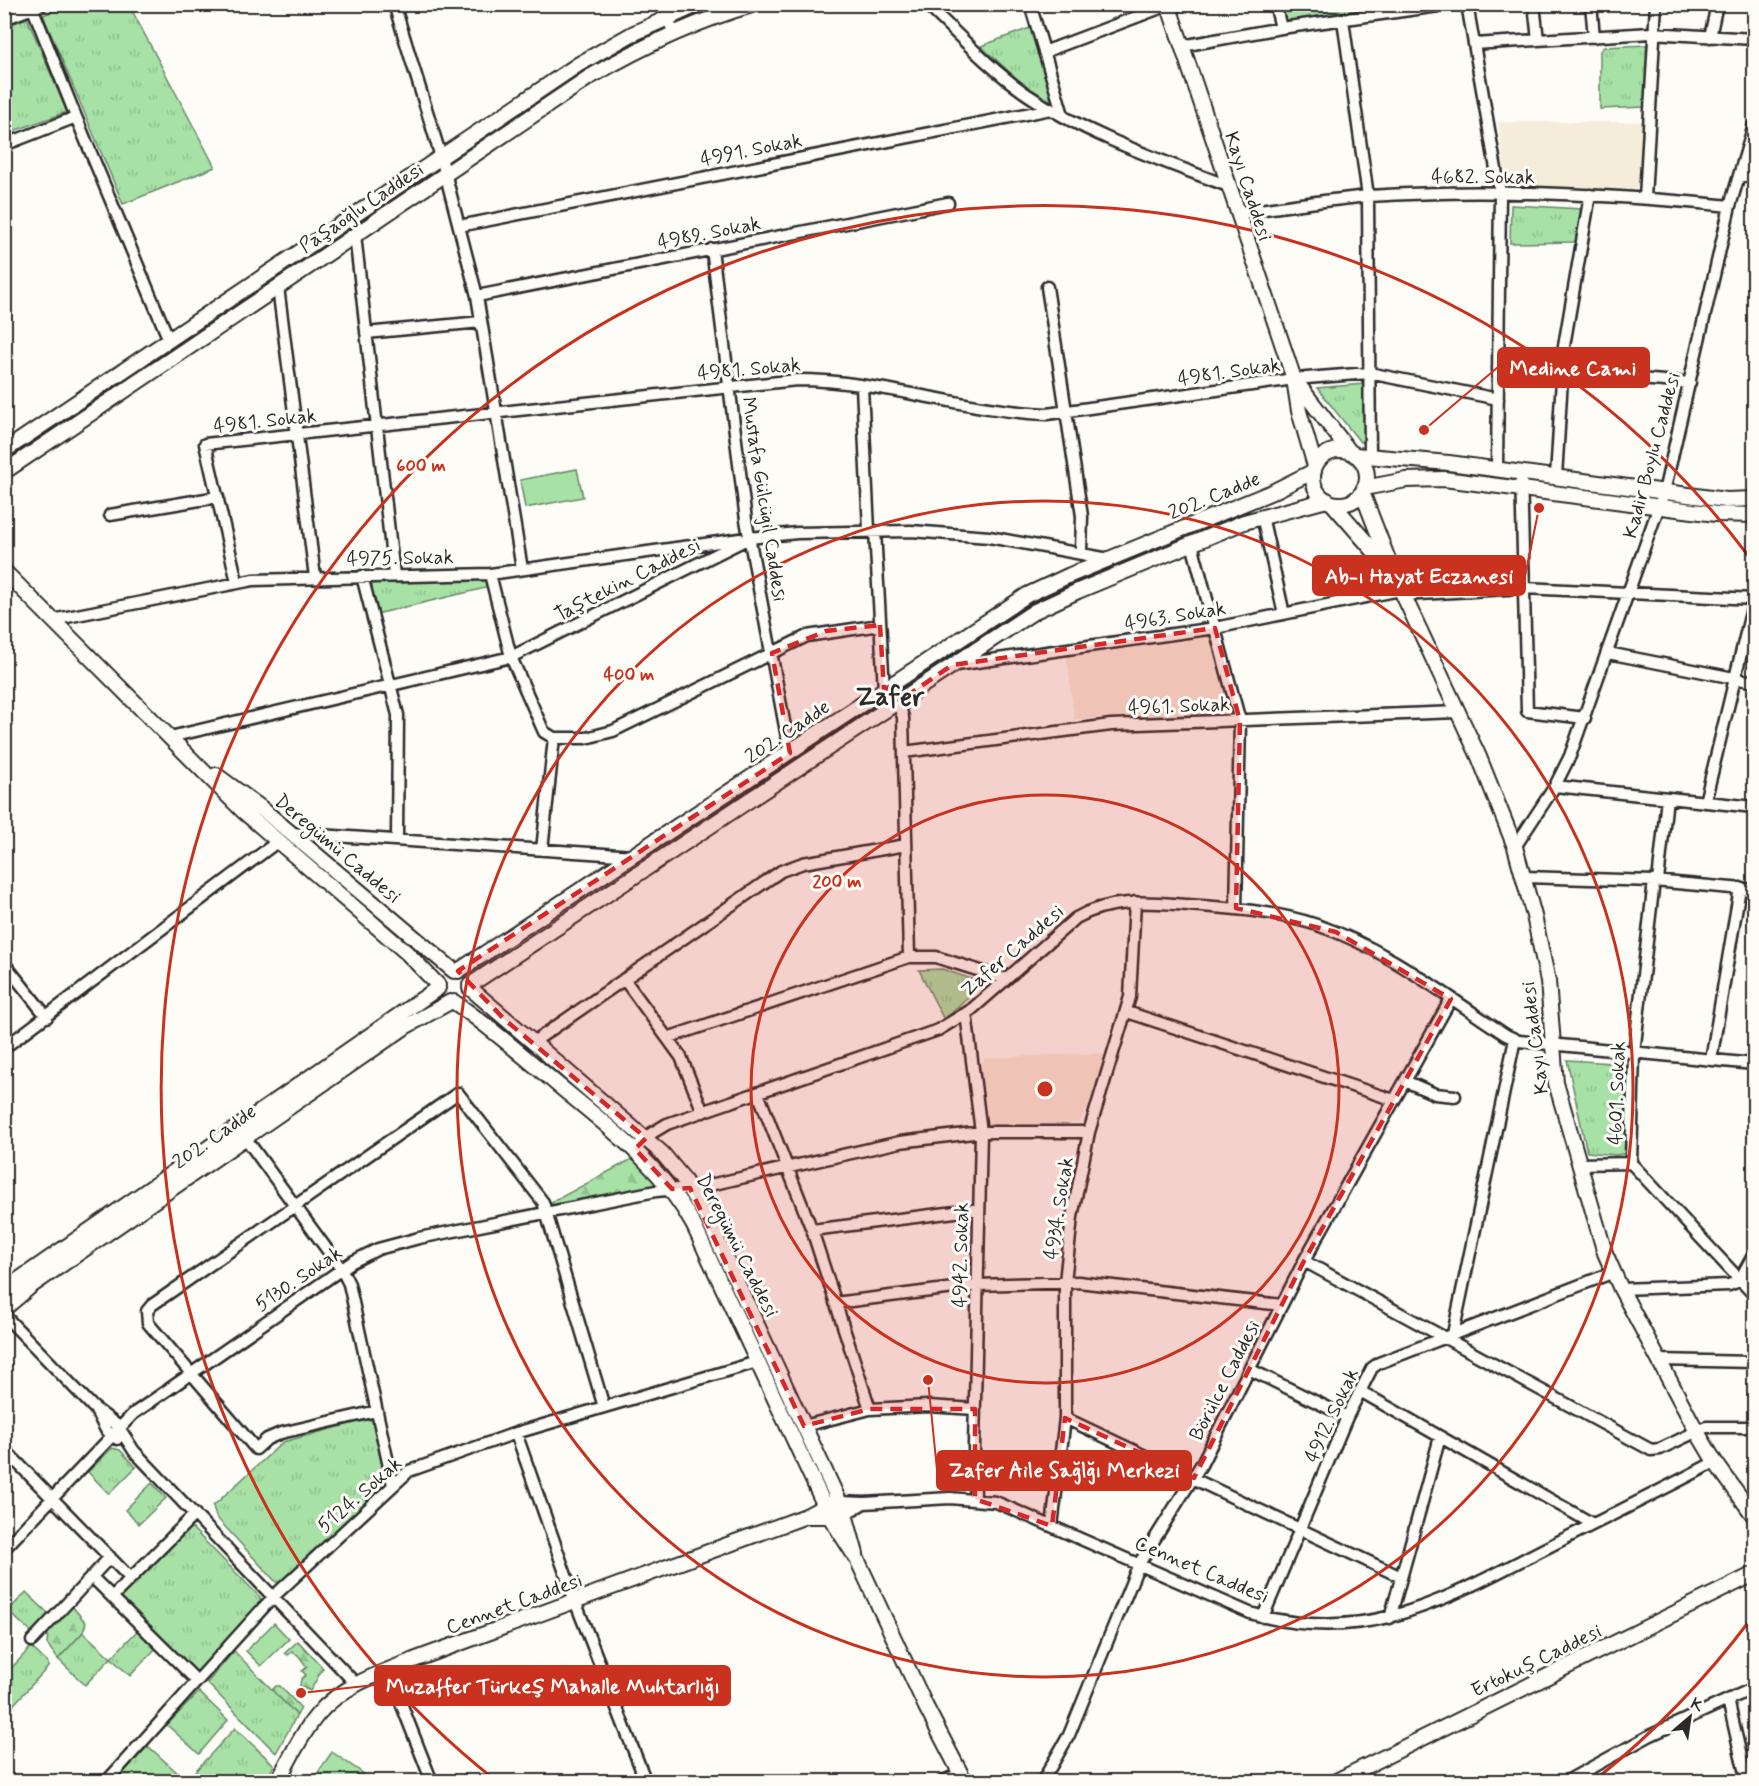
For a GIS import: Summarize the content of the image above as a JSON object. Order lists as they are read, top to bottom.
{
  "streets": {
    "main road": [
      "Kayı Caddesi",
      "Paşaoğlu Caddesi",
      "202. Cadde",
      "Deregümü Caddesi",
      "Cennet Caddesi",
      "Ertokuş Caddesi"
    ],
    "street": [
      "4991. Sokak",
      "4682. Sokak",
      "4989. Sokak",
      "4981. Sokak",
      "Kadir Boylu Caddesi",
      "Mustafa Gülcügil Caddesi",
      "4975. Sokak",
      "Taştekin Caddesi",
      "4963. Sokak",
      "4961. Sokak",
      "Zafer Caddesi",
      "4601. Sokak",
      "4934. Sokak",
      "4942. Sokak",
      "5130. Sokak",
      "Börülce Caddesi",
      "4912. Sokak",
      "5124. Sokak"
    ]
  },
  "crossings": [
    ["4682. Sokak", "Kayı Caddesi"],
    ["4682. Sokak", "Kadir Boylu Caddesi"],
    ["Kayı Caddesi", "4981. Sokak"],
    ["Kayı Caddesi", "Kadir Boylu Caddesi"],
    ["Kayı Caddesi", "202. Cadde"],
    ["Kayı Caddesi", "4963. Sokak"],
    ["Kayı Caddesi", "4961. Sokak"],
    ["Kayı Caddesi", "Zafer Caddesi"],
    ["Kayı Caddesi", "4912. Sokak"],
    ["Kayı Caddesi", "Cennet Caddesi"],
    ["4989. Sokak", "Mustafa Gülcügil Caddesi"],
    ["4981. Sokak", "Mustafa Gülcügil Caddesi"],
    ["Kadir Boylu Caddesi", "4963. Sokak"],
    ["202. Cadde", "Mustafa Gülcügil Caddesi"],
    ["202. Cadde", "Taştekin Caddesi"],
    ["202. Cadde", "4963. Sokak"],
    ["202. Cadde", "Deregümü Caddesi"],
    ["Mustafa Gülcügil Caddesi", "4975. Sokak"],
    ["Mustafa Gülcügil Caddesi", "Taştekin Caddesi"],
    ["4975. Sokak", "Taştekin Caddesi"],
    ["4975. Sokak", "Deregümü Caddesi"],
    ["Taştekin Caddesi", "Deregümü Caddesi"],
    ["Deregümü Caddesi", "Zafer Caddesi"],
    ["Deregümü Caddesi", "5130. Sokak"],
    ["Deregümü Caddesi", "5124. Sokak"],
    ["Deregümü Caddesi", "Cennet Caddesi"],
    ["Zafer Caddesi", "4601. Sokak"],
    ["Zafer Caddesi", "4934. Sokak"],
    ["Zafer Caddesi", "4942. Sokak"],
    ["Zafer Caddesi", "Börülce Caddesi"],
    ["4934. Sokak", "5130. Sokak"],
    ["4934. Sokak", "Cennet Caddesi"],
    ["4942. Sokak", "5130. Sokak"],
    ["4942. Sokak", "Cennet Caddesi"],
    ["Börülce Caddesi", "Cennet Caddesi"],
    ["4912. Sokak", "Cennet Caddesi"]
  ],
  "districts": ["Zafer"],
  "places": [
    "Medine Cami",
    "Ab-ı Hayat Eczanesi",
    "Zafer Aile Sağlğı Merkezi",
    "Muzaffer Türkeş Mahalle Muhtarlığı"
  ],
  "north": "top right",
  "rings": ["600 m", "400 m", "200 m"]
}
